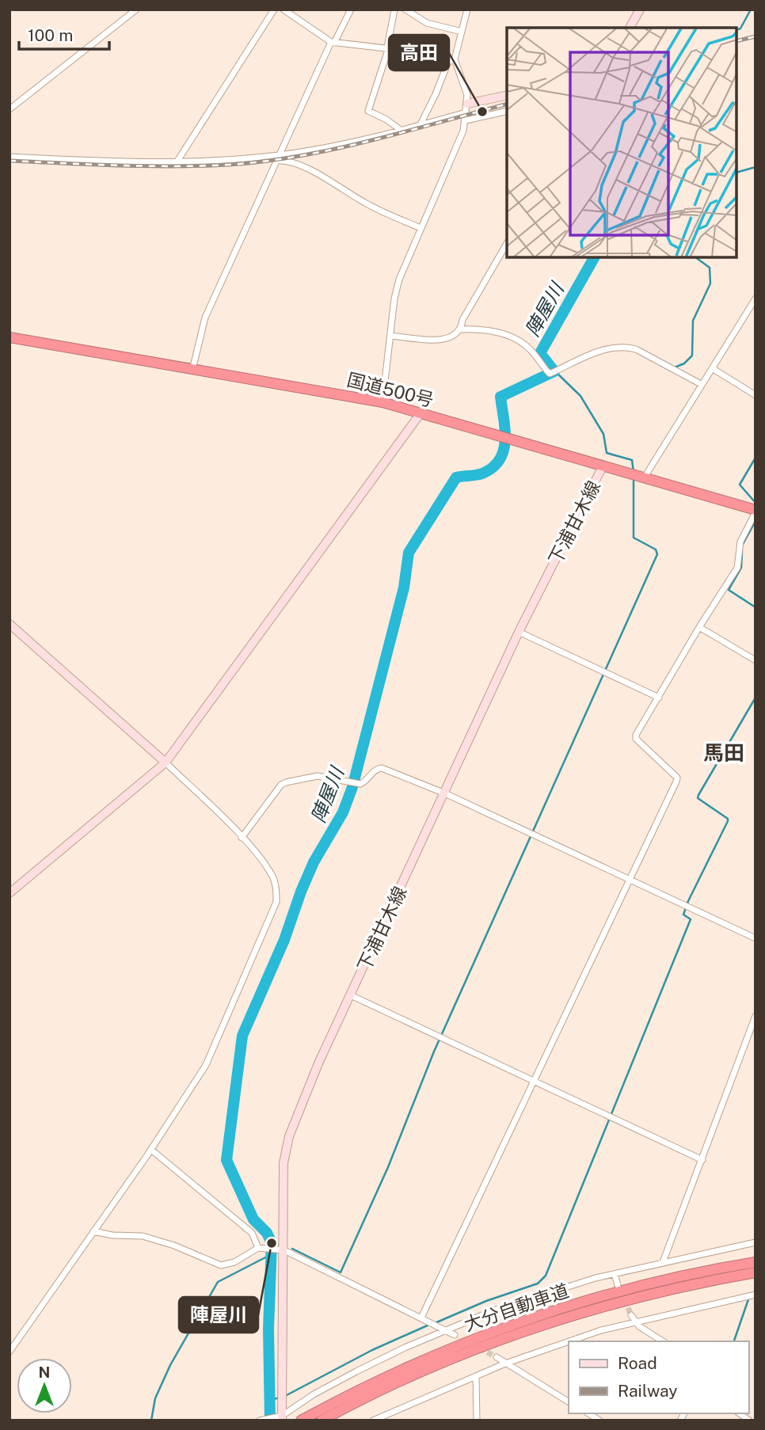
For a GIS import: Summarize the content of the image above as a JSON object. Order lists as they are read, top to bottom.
{
  "streets": {
    "highway": ["国道500号", "大分自動車道"],
    "main road": ["下浦甘木線"]
  },
  "crossings": [
    ["国道500号", "下浦甘木線"]
  ],
  "districts": ["馬田"],
  "water": ["陣屋川"],
  "places": ["高田", "陣屋川"],
  "legend": ["Road", "Railway"],
  "scale_bar": "100 m",
  "north": "top"
}
